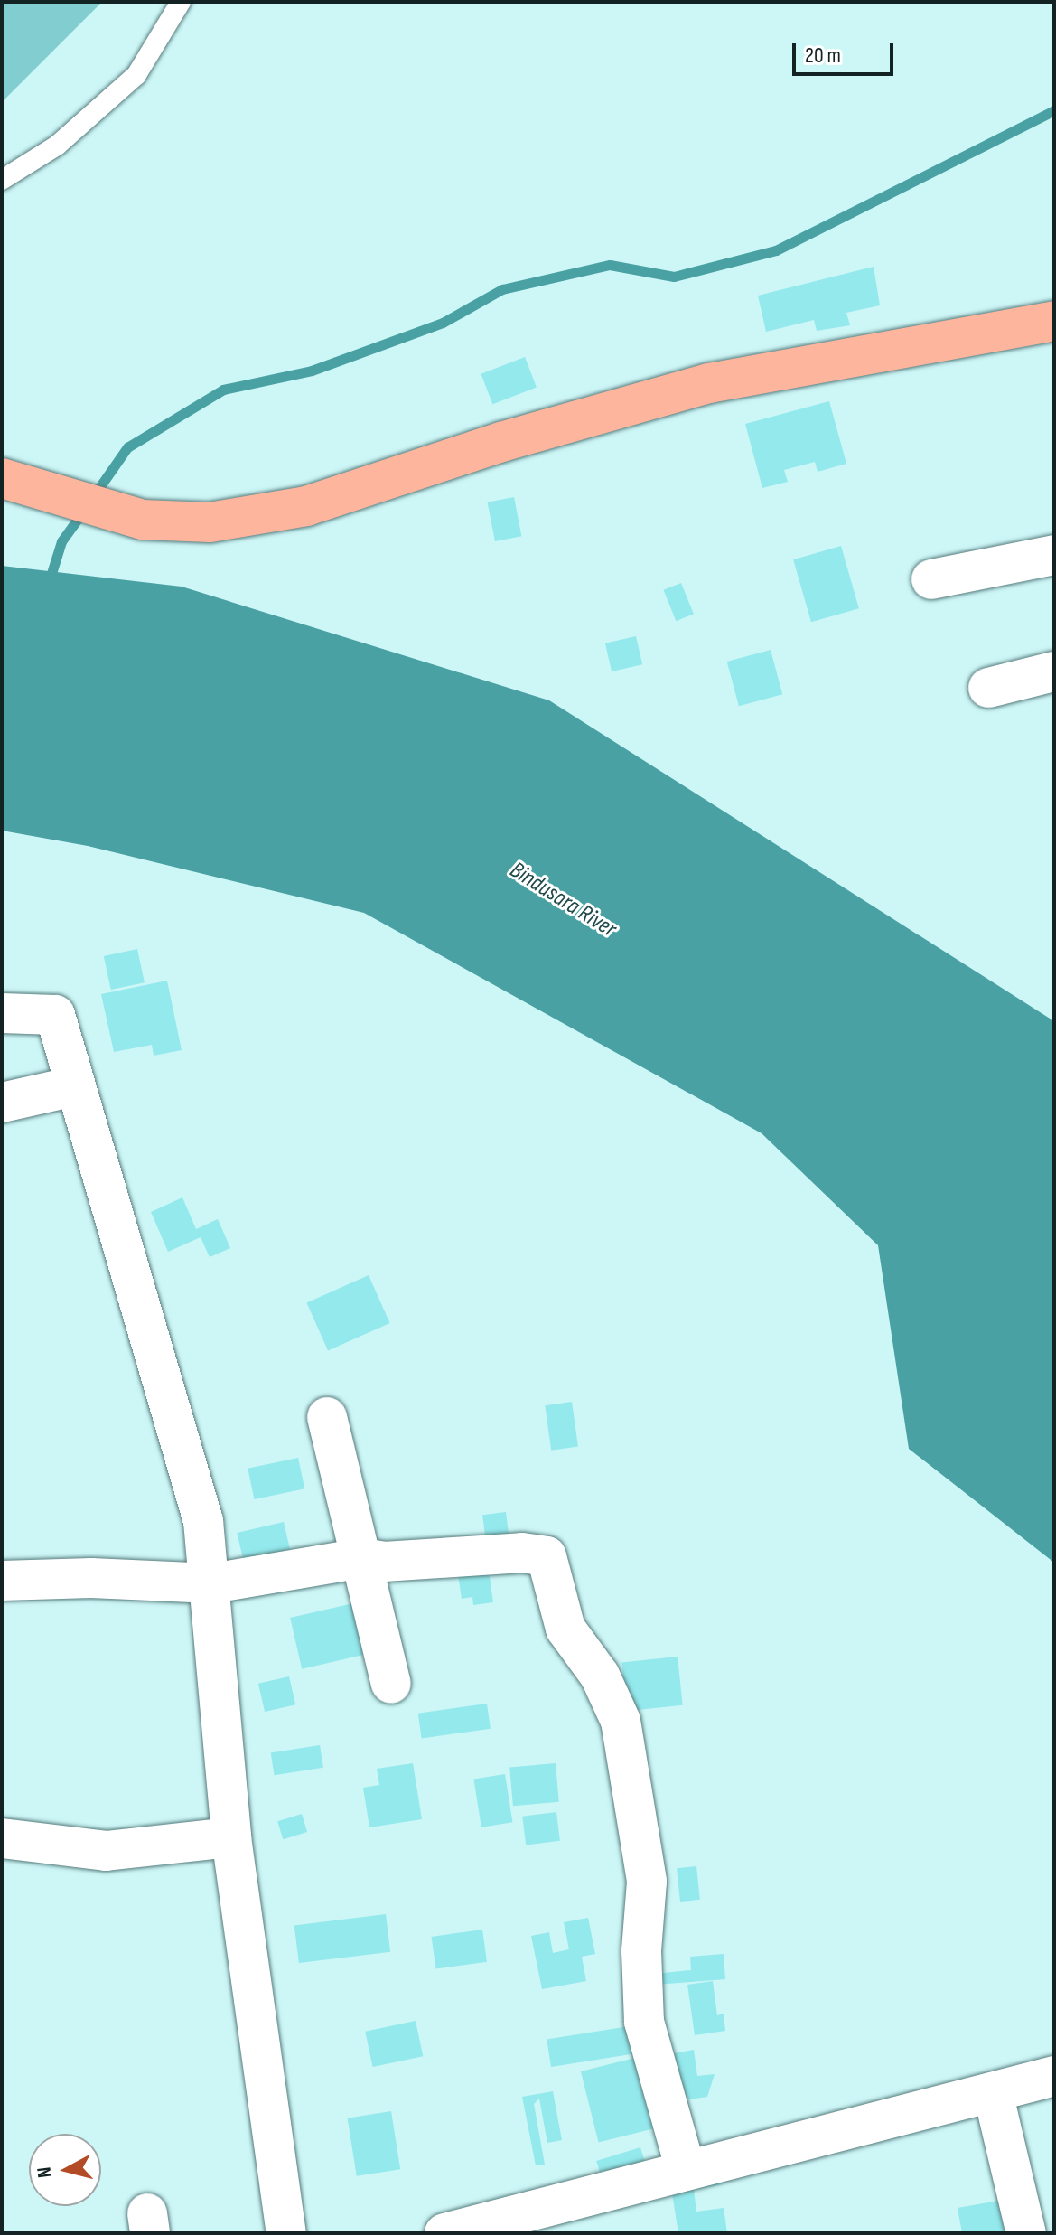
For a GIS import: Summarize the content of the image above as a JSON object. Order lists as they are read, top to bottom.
{
  "water": ["Bindusara River"],
  "scale_bar": "20 m",
  "north": "left"
}
